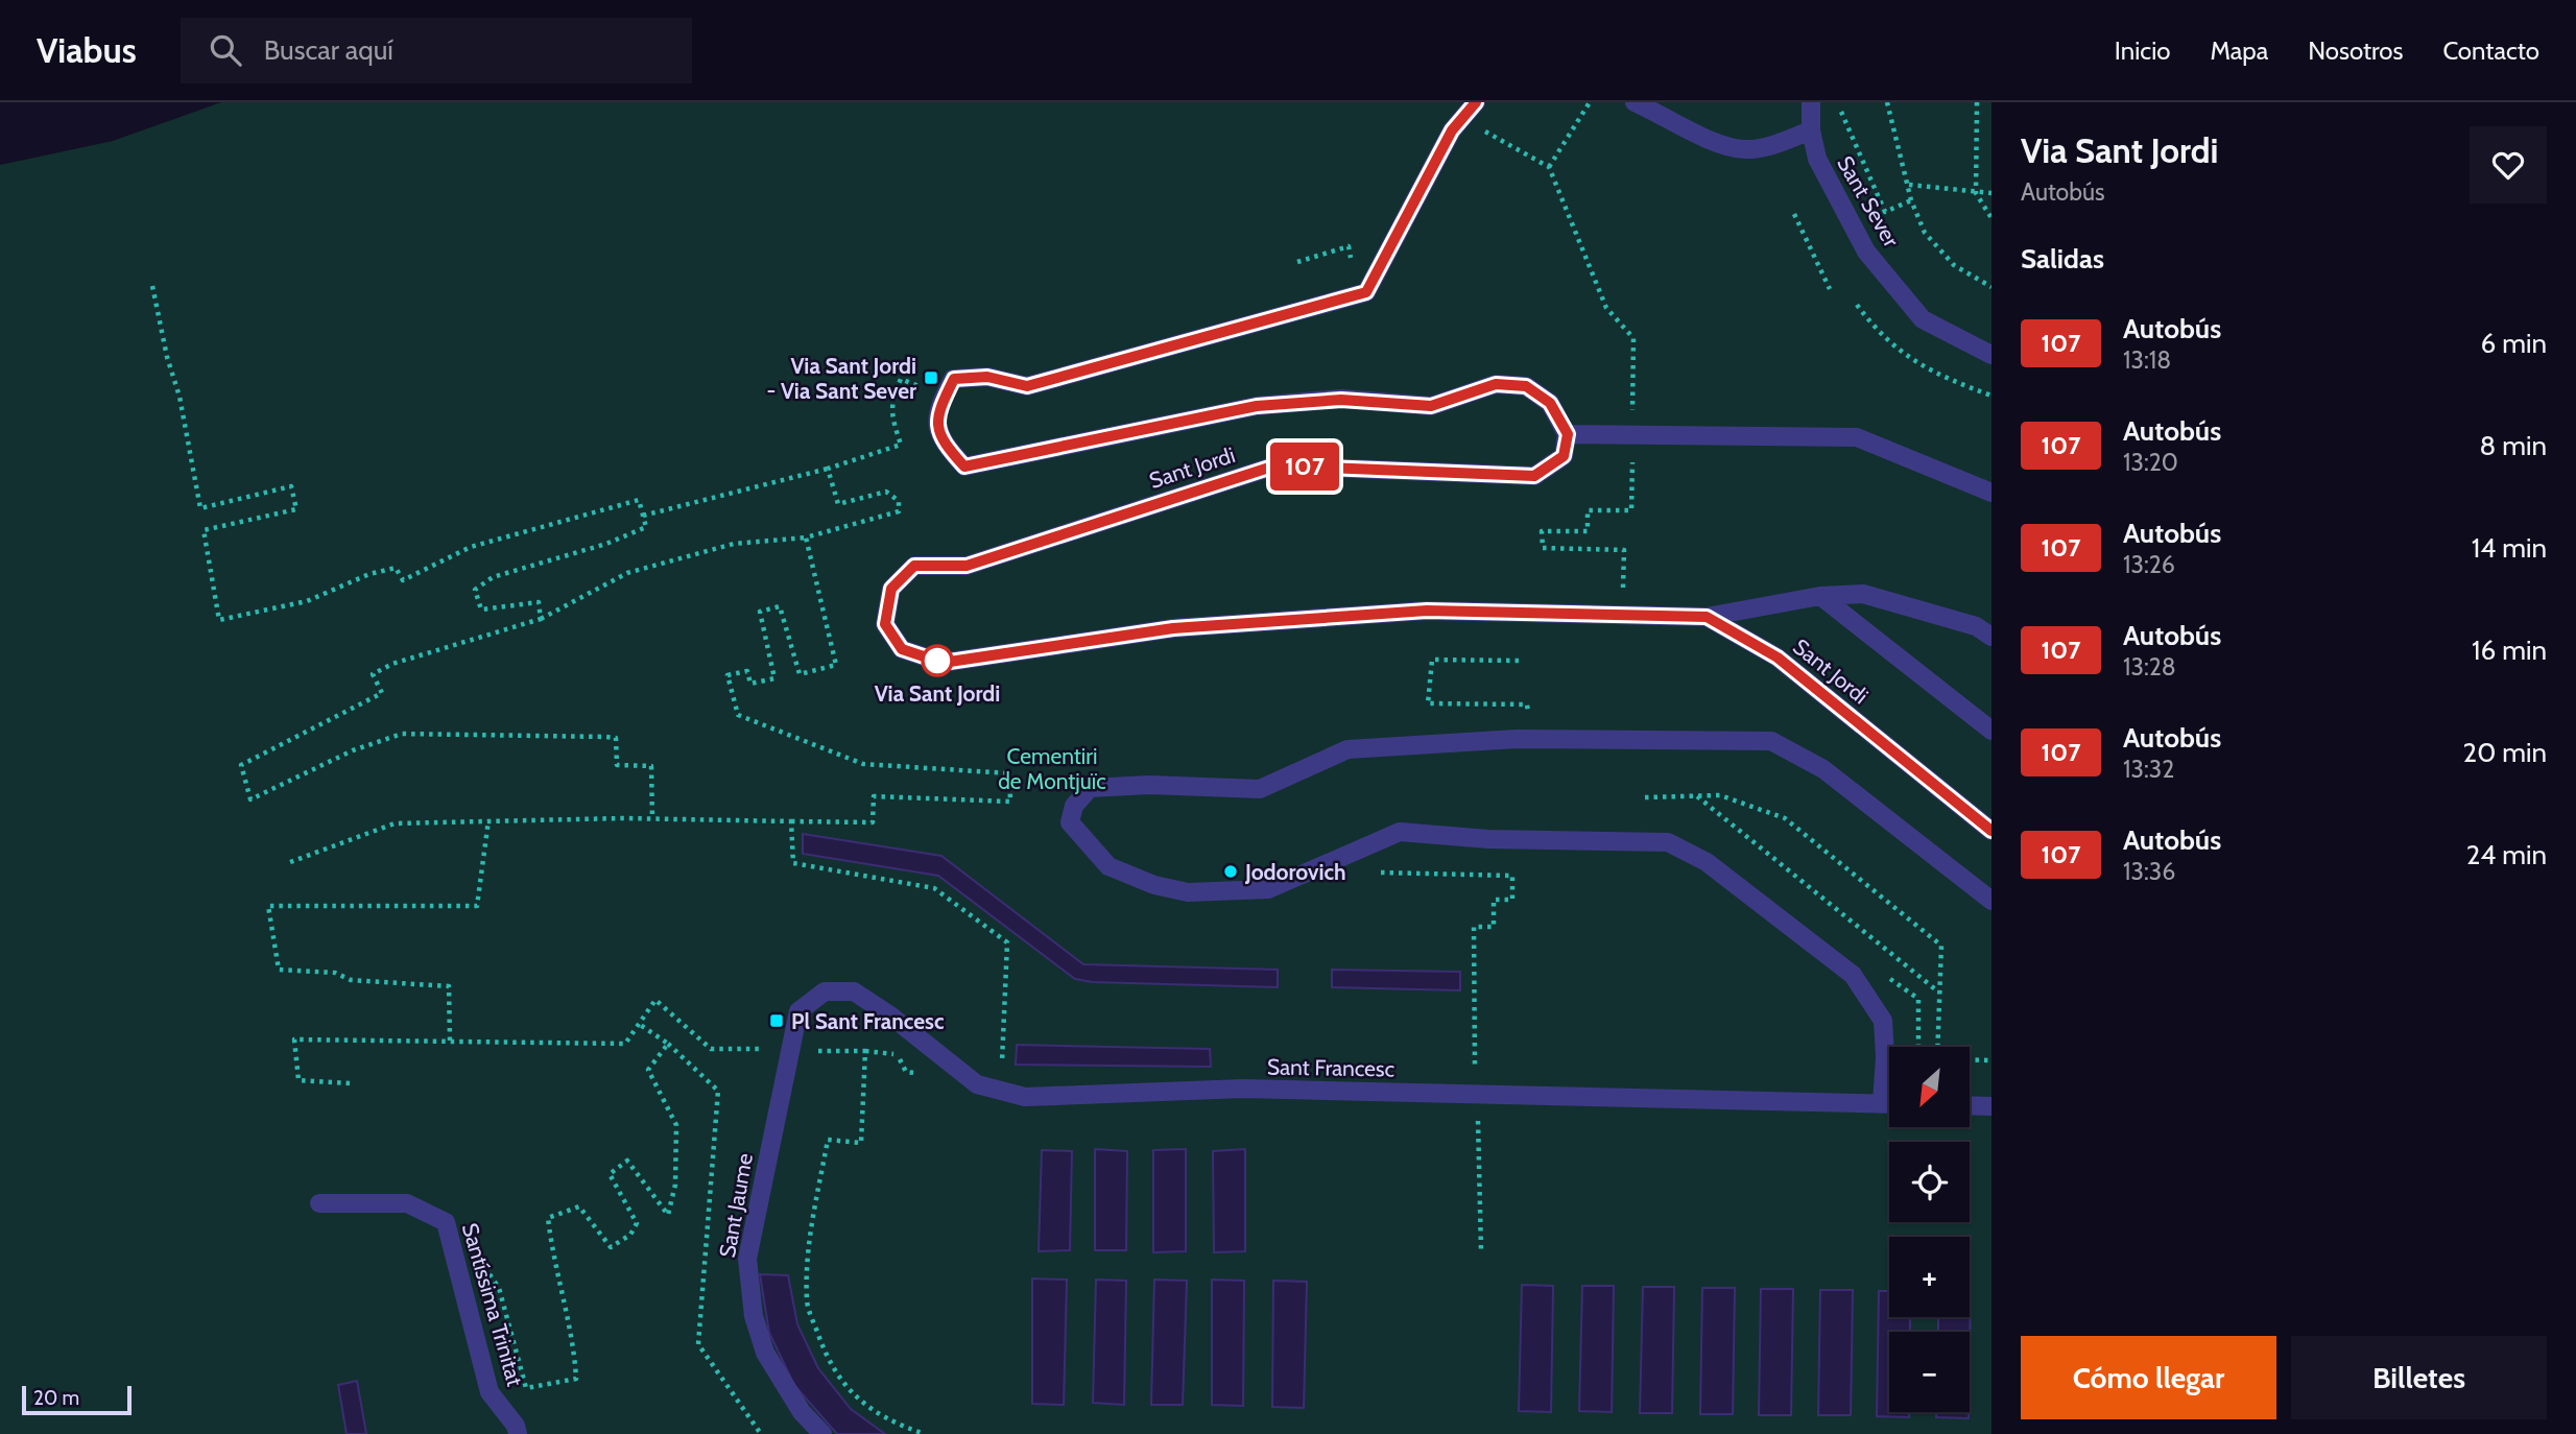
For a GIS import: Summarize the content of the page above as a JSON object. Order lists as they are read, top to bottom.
{
  "streets": {
    "lane": [
      "Sant Sever",
      "Sant Jordi",
      "Sant Francesc",
      "Sant Jaume",
      "Santíssima Trinitat"
    ]
  },
  "crossings": [
    ["Sant Francesc", "Sant Jaume"]
  ],
  "parks": ["Cementiri de Montjuïc"],
  "places": {
    "transit": ["Via Sant Jordi - Via Sant Sever", "Pl Sant Francesc"],
    "other": ["Via Sant Jordi", "Jodorovich"]
  },
  "lines": ["bus line 107"],
  "scale_bar": "20 m",
  "north": "bottom left",
  "page": {
    "header": "Viabus",
    "search": "Buscar aquí",
    "nav": [
      "Inicio",
      "Mapa",
      "Nosotros",
      "Contacto"
    ],
    "on_map": "107",
    "heading": [
      ["Via Sant Jordi", "Autobús"],
      "Salidas"
    ],
    "list": [
      {
        "mark": "107",
        "name": "Autobús",
        "note": "13:18",
        "value": "6 min"
      },
      {
        "mark": "107",
        "name": "Autobús",
        "note": "13:20",
        "value": "8 min"
      },
      {
        "mark": "107",
        "name": "Autobús",
        "note": "13:26",
        "value": "14 min"
      },
      {
        "mark": "107",
        "name": "Autobús",
        "note": "13:28",
        "value": "16 min"
      },
      {
        "mark": "107",
        "name": "Autobús",
        "note": "13:32",
        "value": "20 min"
      },
      {
        "mark": "107",
        "name": "Autobús",
        "note": "13:36",
        "value": "24 min"
      }
    ],
    "map_buttons": ["+", "−"],
    "buttons": ["Cómo llegar", "Billetes"],
    "scale": "20 m"
  }
}
